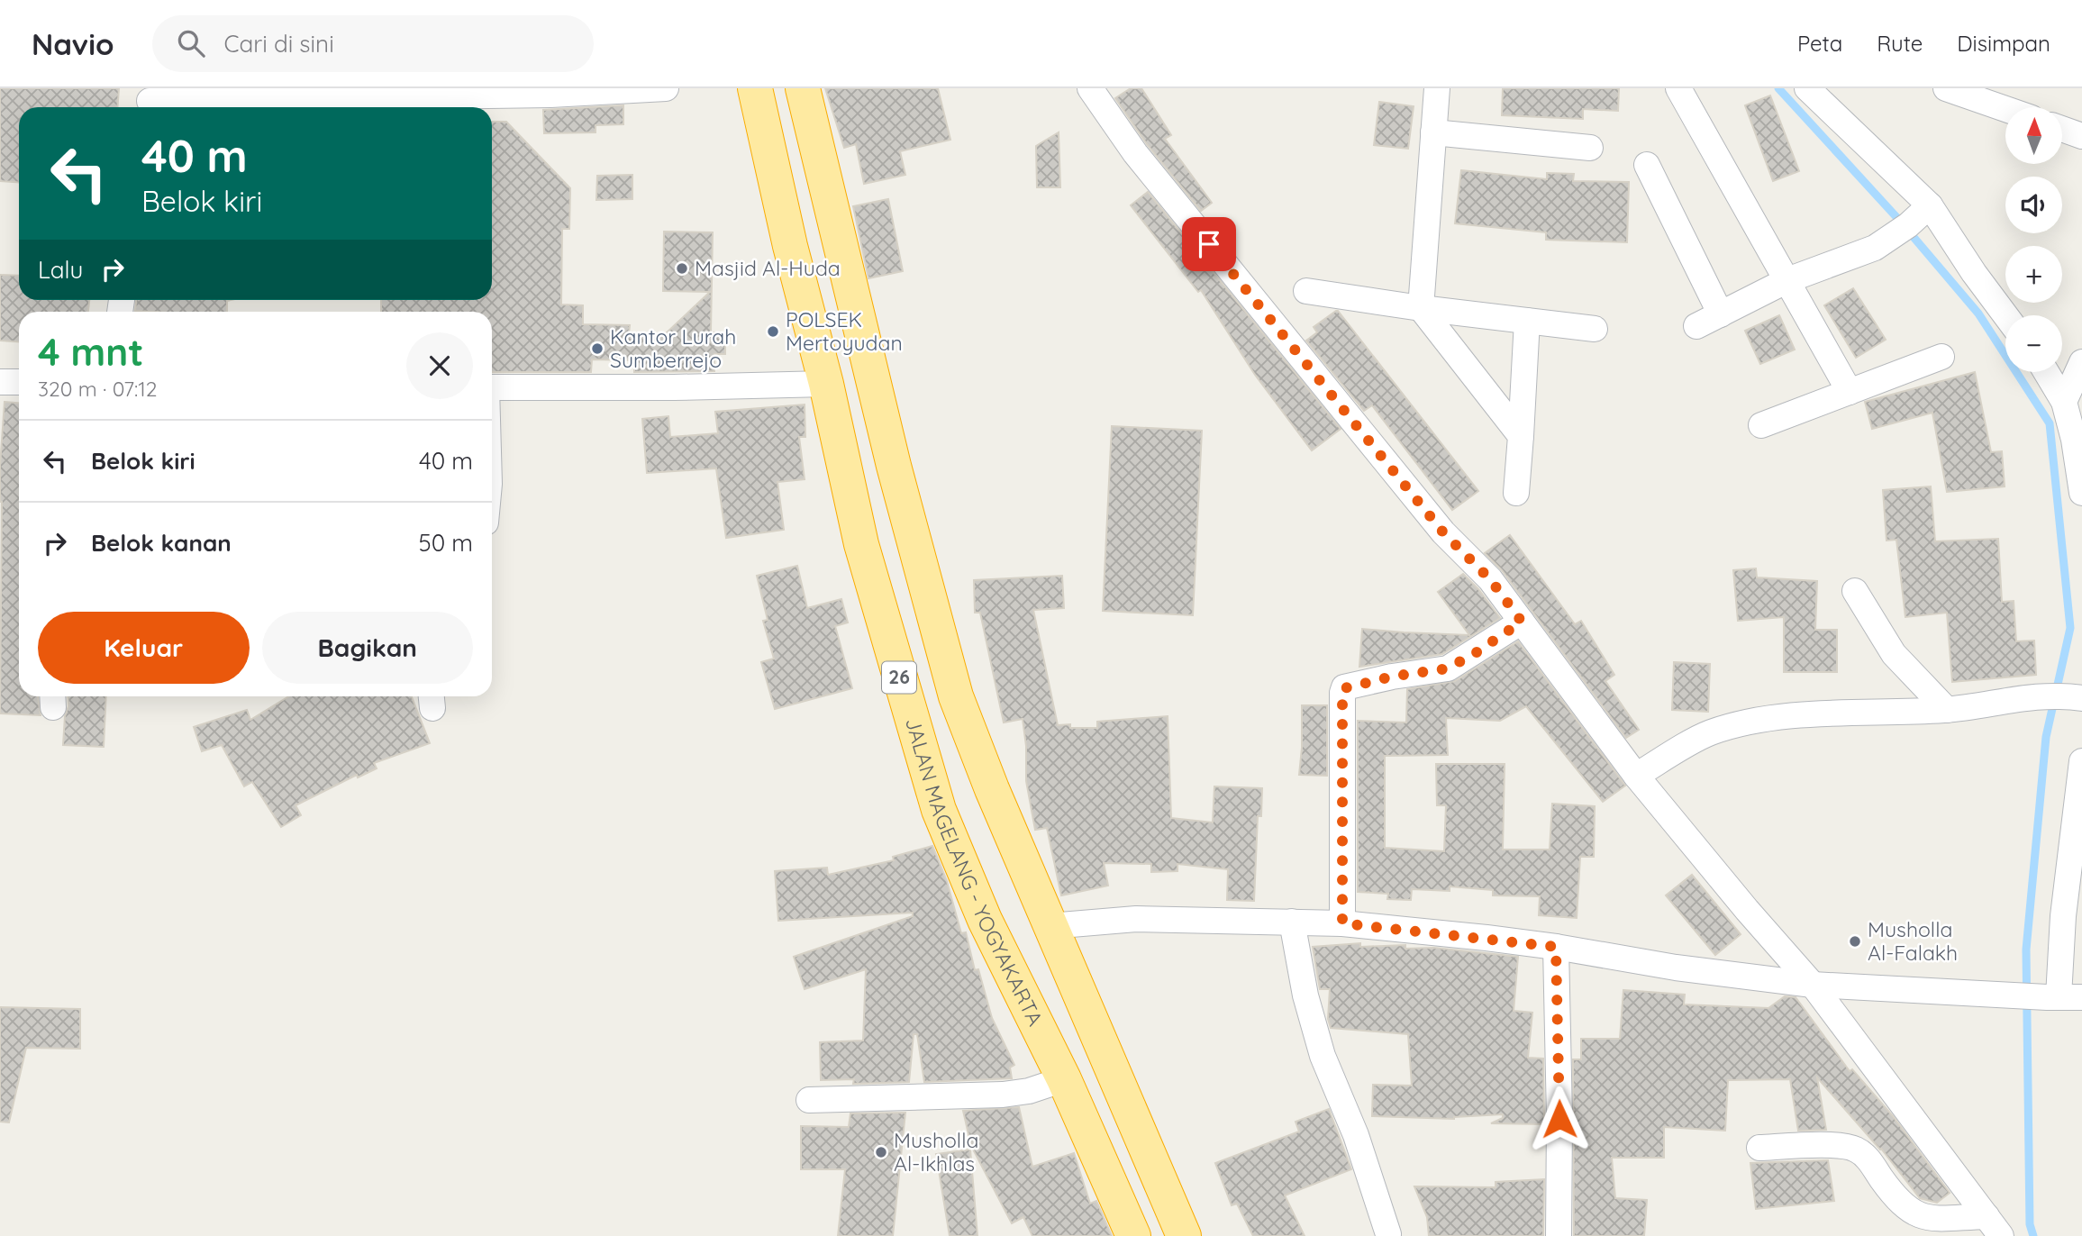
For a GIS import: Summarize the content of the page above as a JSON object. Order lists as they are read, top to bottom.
{
  "streets": {
    "highway": ["26", "JALAN MAGELANG - YOGYAKARTA"]
  },
  "places": [
    "Masjid Al-Huda",
    "POLSEK Mertoyudan",
    "Kantor Lurah Sumberrejo",
    "Musholla Al-Falakh",
    "Musholla Al-Ikhlas"
  ],
  "north": "top",
  "page": {
    "header": "Navio",
    "search": "Cari di sini",
    "nav": ["Peta", "Rute", "Disimpan"],
    "map_buttons": ["+", "−"],
    "turn": ["40 m", "Belok kiri"],
    "then": "Lalu",
    "heading": ["4 mnt", "320 m · 07:12"],
    "list": [
      {
        "name": "Belok kiri",
        "value": "40 m"
      },
      {
        "name": "Belok kanan",
        "value": "50 m"
      }
    ],
    "buttons": ["Keluar", "Bagikan"]
  }
}
